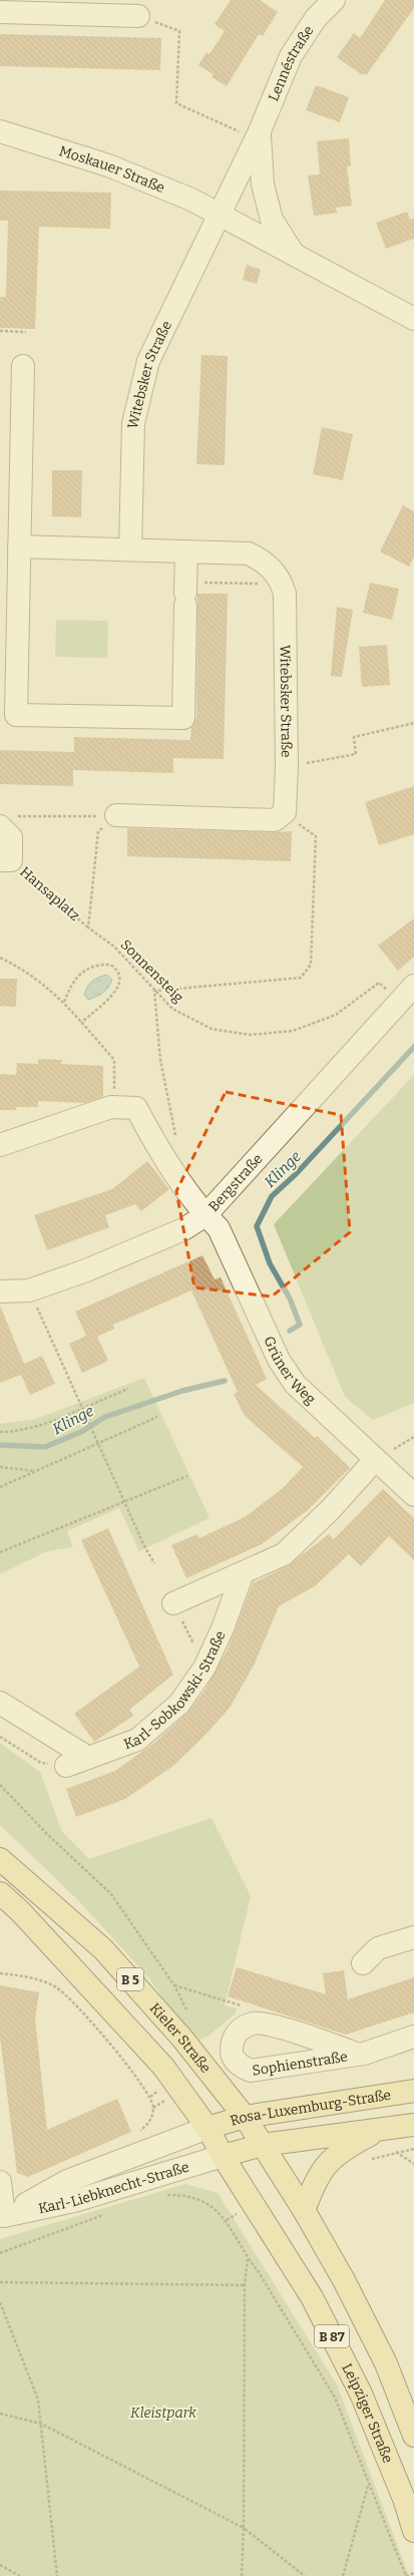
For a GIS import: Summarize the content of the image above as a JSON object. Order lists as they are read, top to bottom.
{
  "streets": {
    "main road": [
      "B 5",
      "Kieler Straße",
      "Rosa-Luxemburg-Straße",
      "B 87",
      "Leipziger Straße"
    ],
    "street": [
      "Lennéstraße",
      "Moskauer Straße",
      "Witebsker Straße",
      "Hansaplatz",
      "Bergstraße",
      "Grüner Weg",
      "Karl-Sobkowski-Straße",
      "Sophienstraße",
      "Karl-Liebknecht-Straße"
    ],
    "path": ["Sonnensteig"]
  },
  "crossings": [
    ["Lennéstraße", "Moskauer Straße"],
    ["Lennéstraße", "Witebsker Straße"],
    ["Moskauer Straße", "Witebsker Straße"],
    ["Hansaplatz", "Sonnensteig"],
    ["Sonnensteig", "Bergstraße"],
    ["Bergstraße", "Grüner Weg"],
    ["B 5", "Rosa-Luxemburg-Straße"],
    ["B 5", "Karl-Liebknecht-Straße"],
    ["B 5", "Leipziger Straße"],
    ["Kieler Straße", "Rosa-Luxemburg-Straße"],
    ["Kieler Straße", "B 87"],
    ["Rosa-Luxemburg-Straße", "Karl-Liebknecht-Straße"],
    ["Rosa-Luxemburg-Straße", "B 87"],
    ["Rosa-Luxemburg-Straße", "Leipziger Straße"],
    ["Karl-Liebknecht-Straße", "Leipziger Straße"]
  ],
  "water": ["Klinge"],
  "parks": ["Kleistpark"]
}
